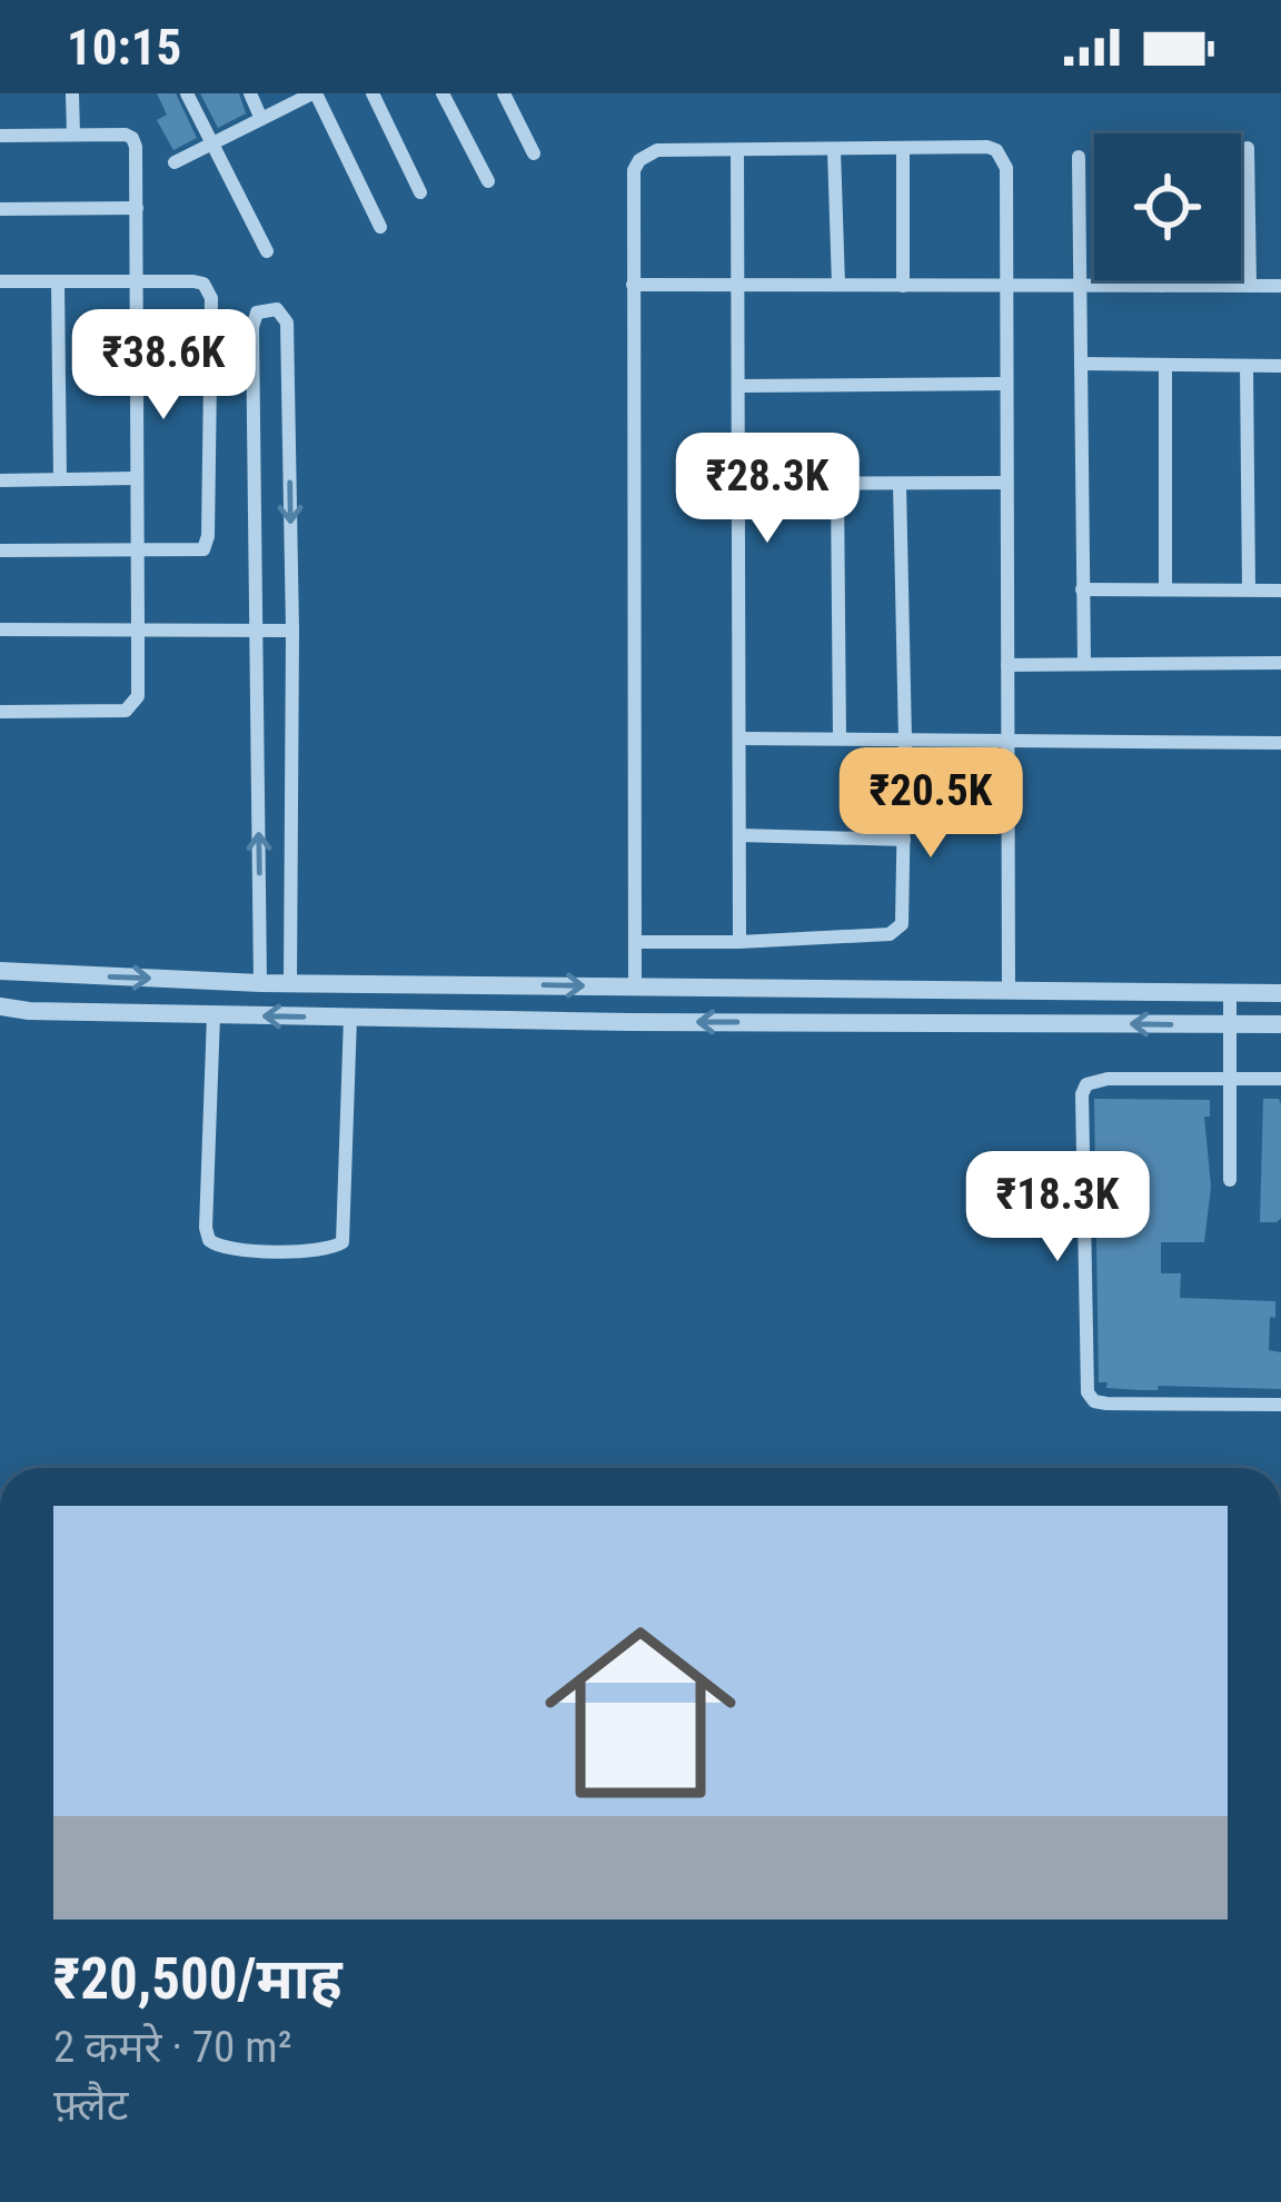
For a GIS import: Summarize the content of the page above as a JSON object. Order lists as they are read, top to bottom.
{
  "page": {
    "status": "10:15",
    "price": [
      "₹38.6K",
      "₹28.3K",
      "₹20.5K",
      "₹18.3K"
    ],
    "list": [
      {
        "name": "₹20,500/माह",
        "note": "2 कमरे · 70 m² · फ़्लैट"
      }
    ]
  }
}
